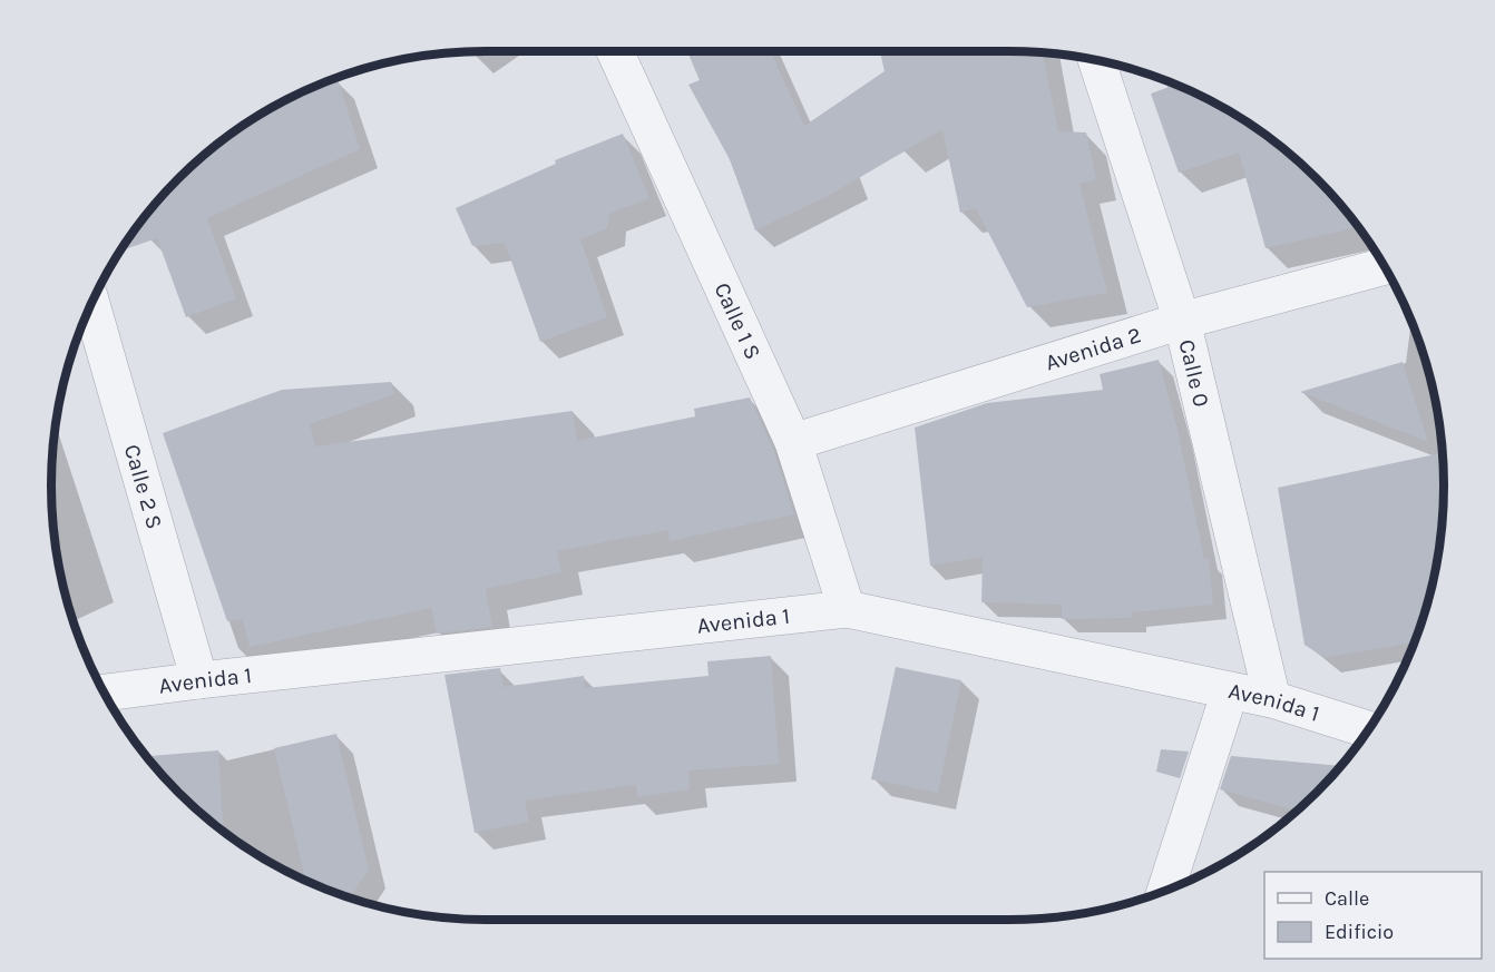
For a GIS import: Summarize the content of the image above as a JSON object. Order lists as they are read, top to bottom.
{
  "streets": {
    "street": [
      "Calle 1 S",
      "Avenida 2",
      "Calle 0",
      "Calle 2 S",
      "Avenida 1"
    ]
  },
  "crossings": [
    ["Calle 1 S", "Avenida 2"],
    ["Calle 1 S", "Avenida 1"],
    ["Avenida 2", "Calle 0"],
    ["Calle 0", "Avenida 1"],
    ["Calle 2 S", "Avenida 1"]
  ],
  "legend": ["Calle", "Edificio"]
}
